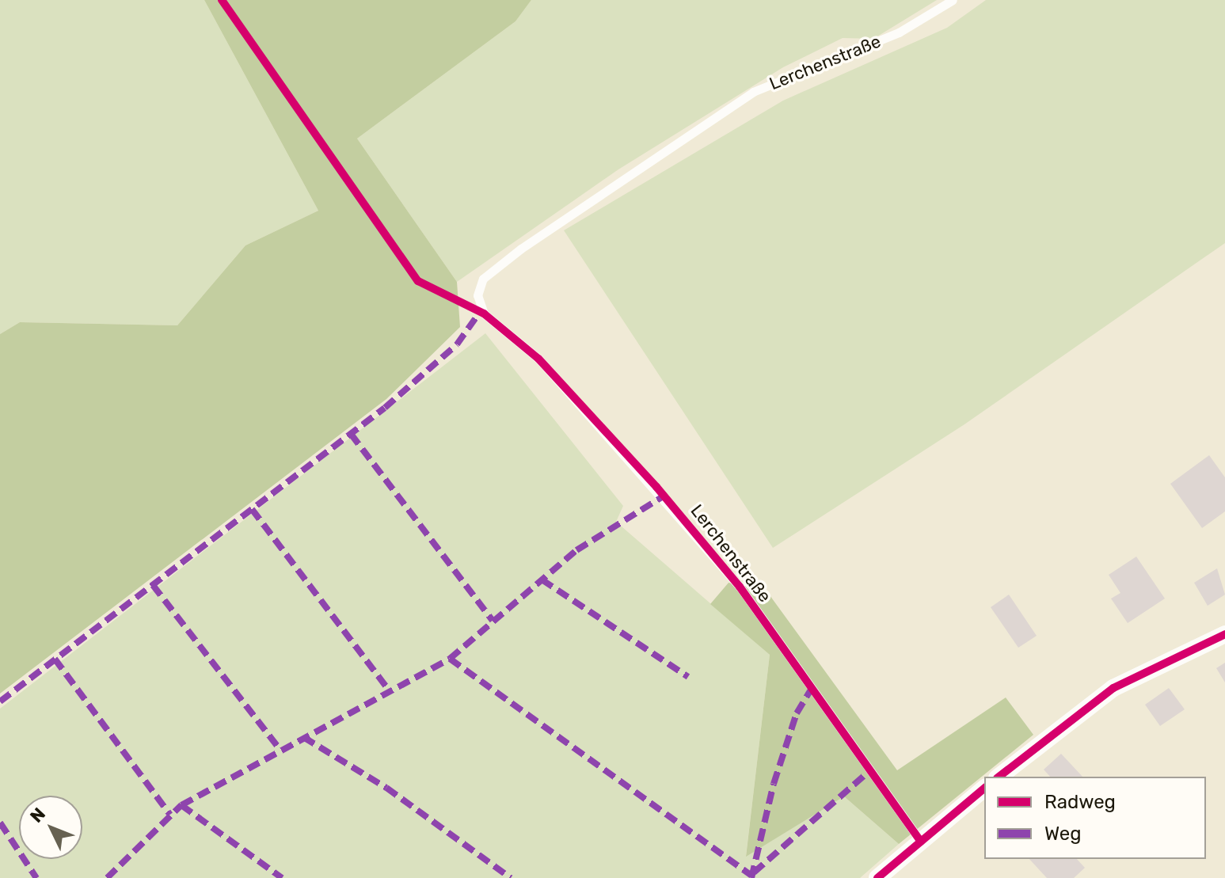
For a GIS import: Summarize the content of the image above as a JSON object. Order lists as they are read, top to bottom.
{
  "streets": {
    "lane": ["Lerchenstraße"]
  },
  "legend": ["Radweg", "Weg"],
  "north": "top left"
}
